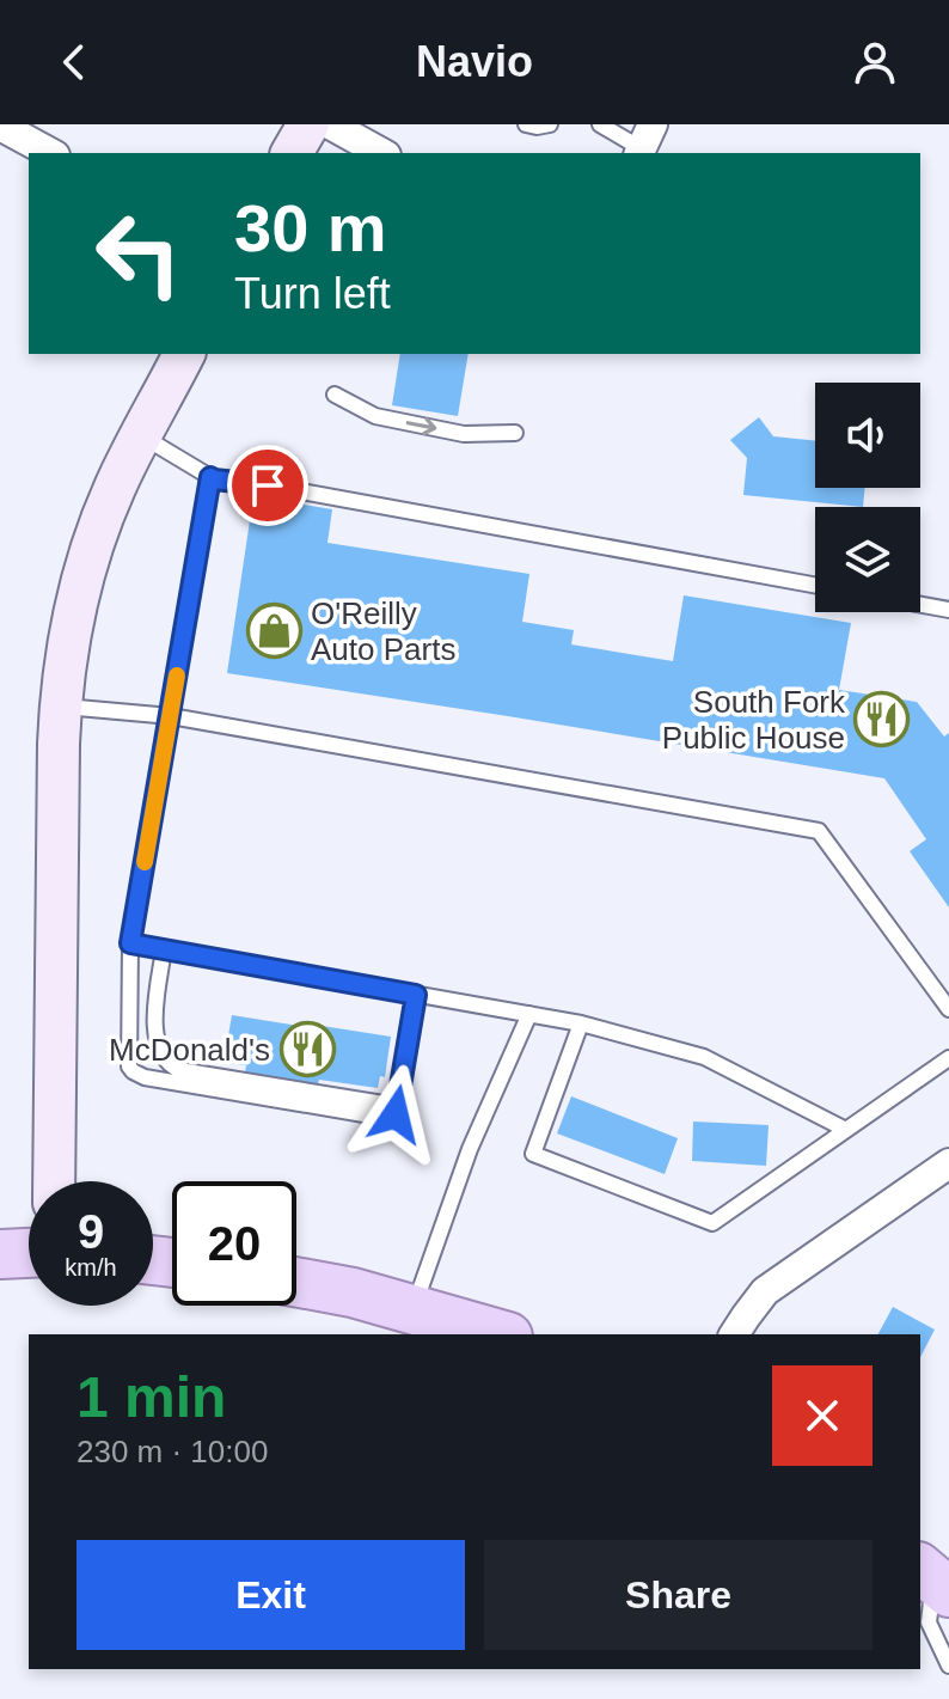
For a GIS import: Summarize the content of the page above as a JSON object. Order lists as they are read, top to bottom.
{
  "places": {
    "shop": ["O'Reilly Auto Parts"],
    "restaurant": ["South Fork Public House", "McDonald's"]
  },
  "page": {
    "header": "Navio",
    "turn": ["30 m", "Turn left"],
    "speed": "9 km/h",
    "limit": "20",
    "heading": ["1 min", "230 m · 10:00"],
    "buttons": ["Exit", "Share"]
  }
}
